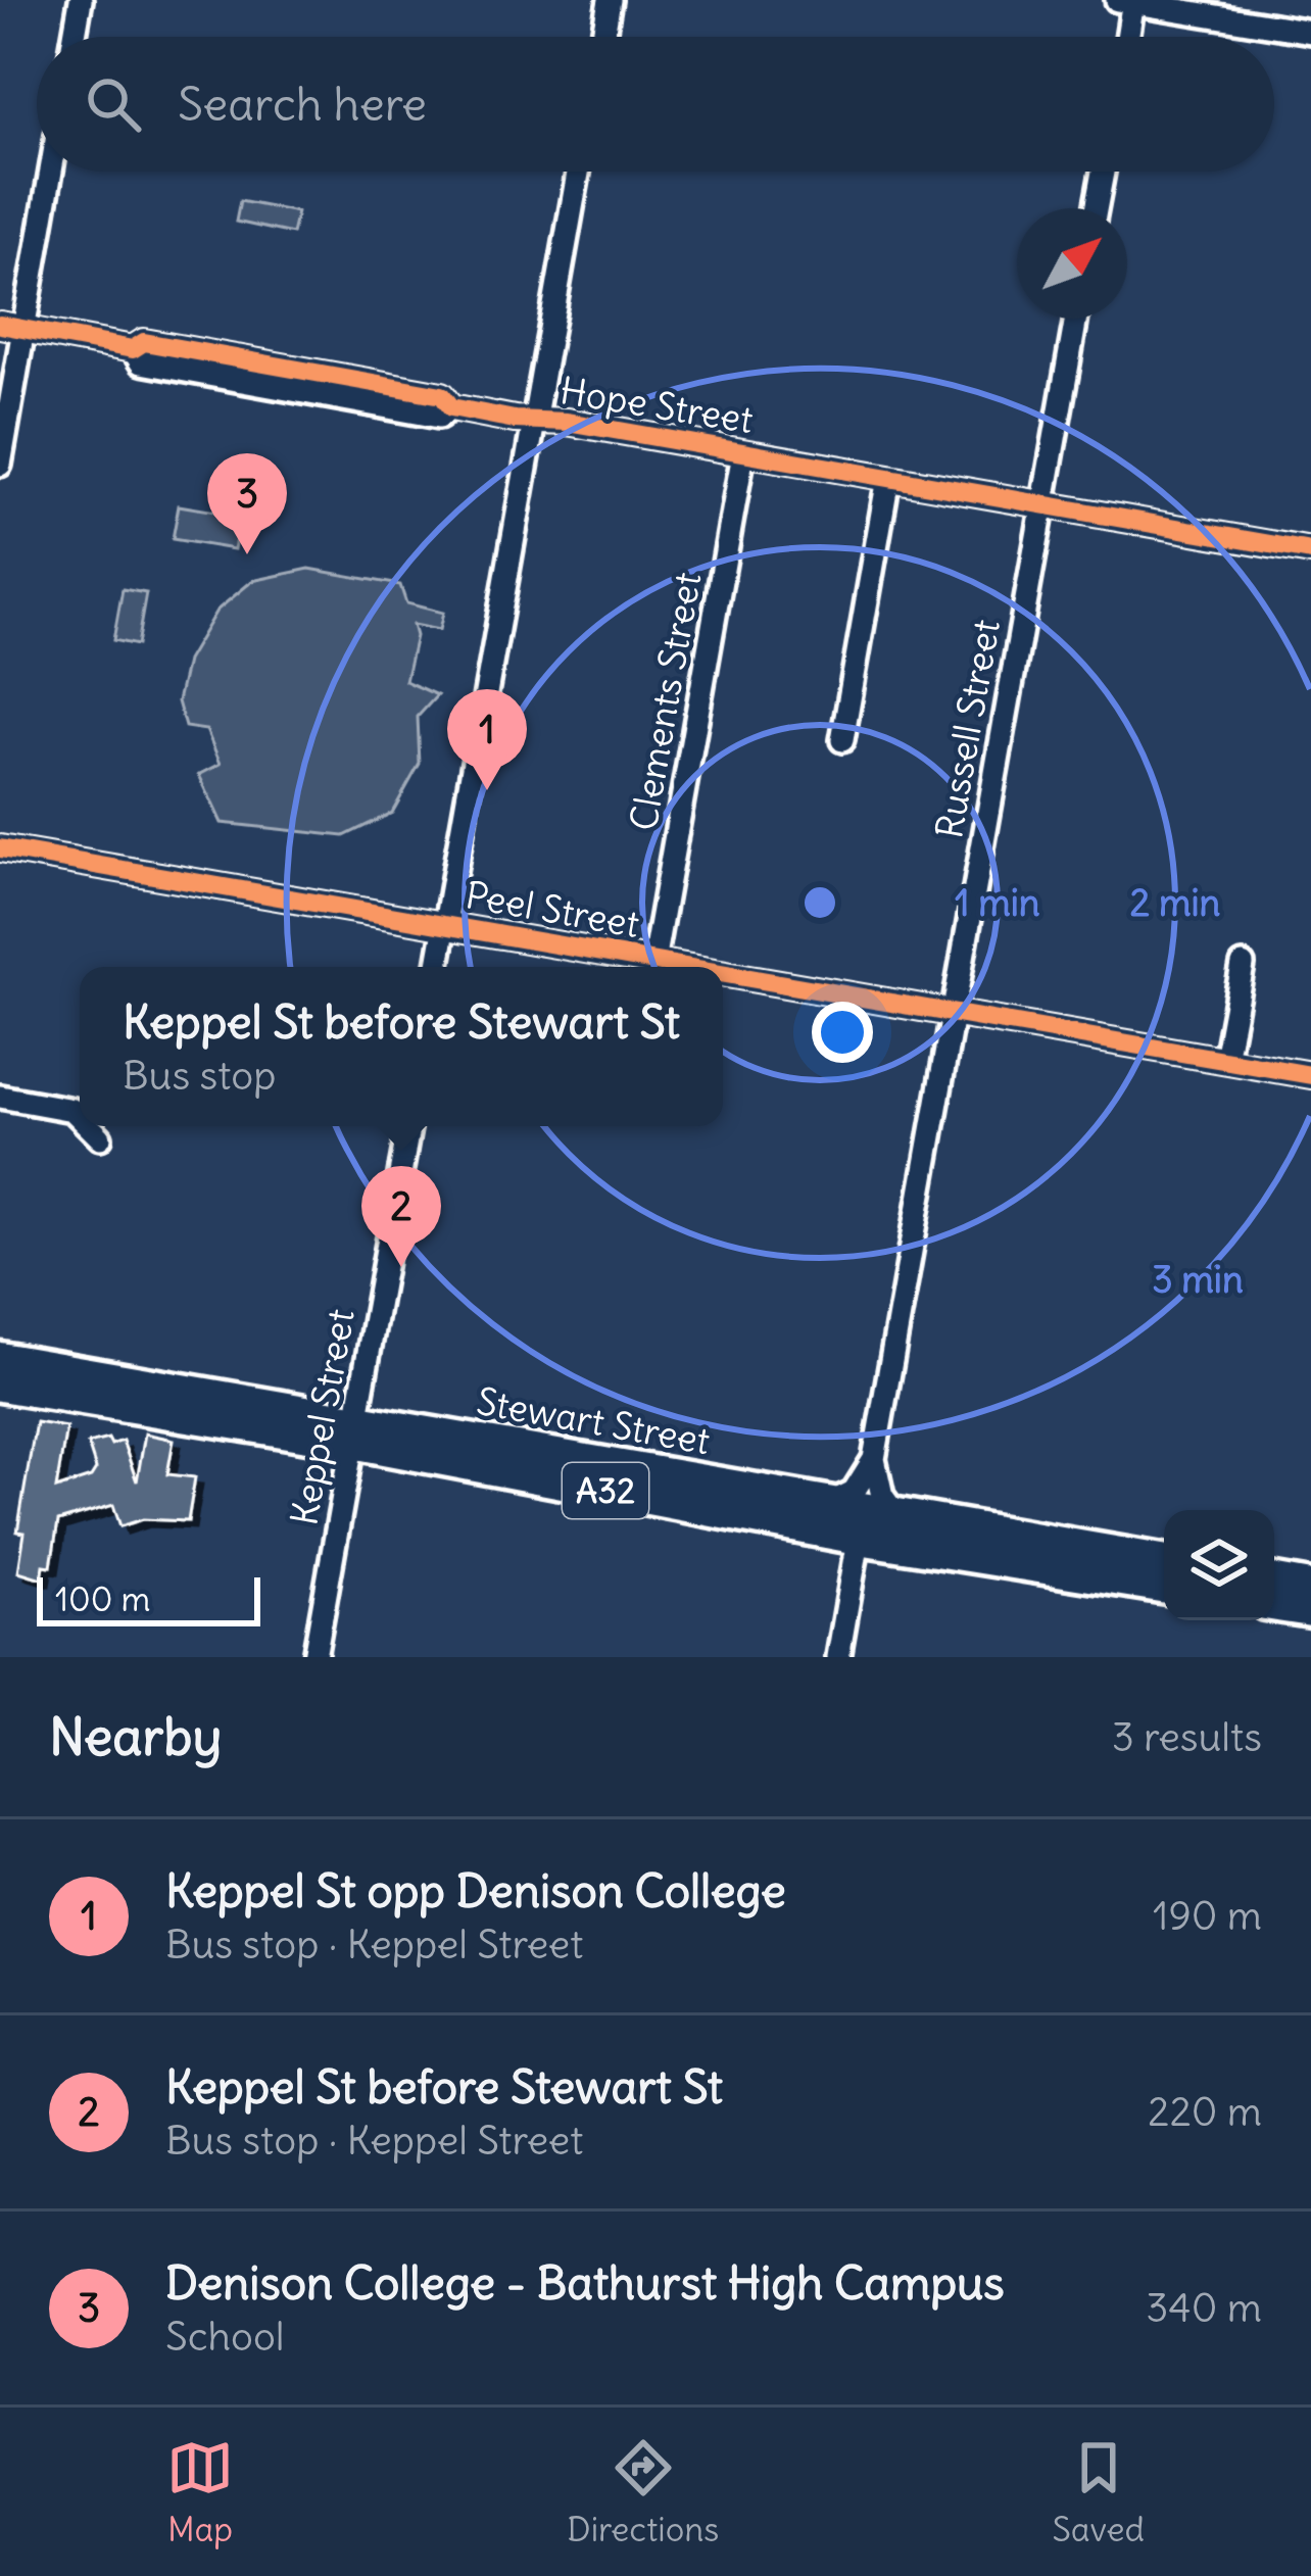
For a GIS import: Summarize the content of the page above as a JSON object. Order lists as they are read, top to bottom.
{
  "streets": {
    "highway": ["Stewart Street", "A32"],
    "street": [
      "Hope Street",
      "Clements Street",
      "Russell Street",
      "Peel Street",
      "Keppel Street"
    ]
  },
  "crossings": [
    ["Hope Street", "Clements Street"],
    ["Hope Street", "Russell Street"],
    ["Clements Street", "Peel Street"],
    ["Russell Street", "Peel Street"],
    ["Keppel Street", "Stewart Street"]
  ],
  "scale_bar": "100 m",
  "north": "top right",
  "page": {
    "search": "Search here",
    "pins": ["3", "1", "2"],
    "popup": ["Keppel St before Stewart St", "Bus stop"],
    "scale": "100 m",
    "heading": ["Nearby", "3 results"],
    "list": [
      {
        "mark": "1",
        "name": "Keppel St opp Denison College",
        "note": "Bus stop · Keppel Street",
        "value": "190 m"
      },
      {
        "mark": "2",
        "name": "Keppel St before Stewart St",
        "note": "Bus stop · Keppel Street",
        "value": "220 m"
      },
      {
        "mark": "3",
        "name": "Denison College - Bathurst High Campus",
        "note": "School",
        "value": "340 m"
      }
    ],
    "nav": ["Map", "Directions", "Saved"]
  },
  "rings": ["1 min", "2 min", "3 min"]
}
